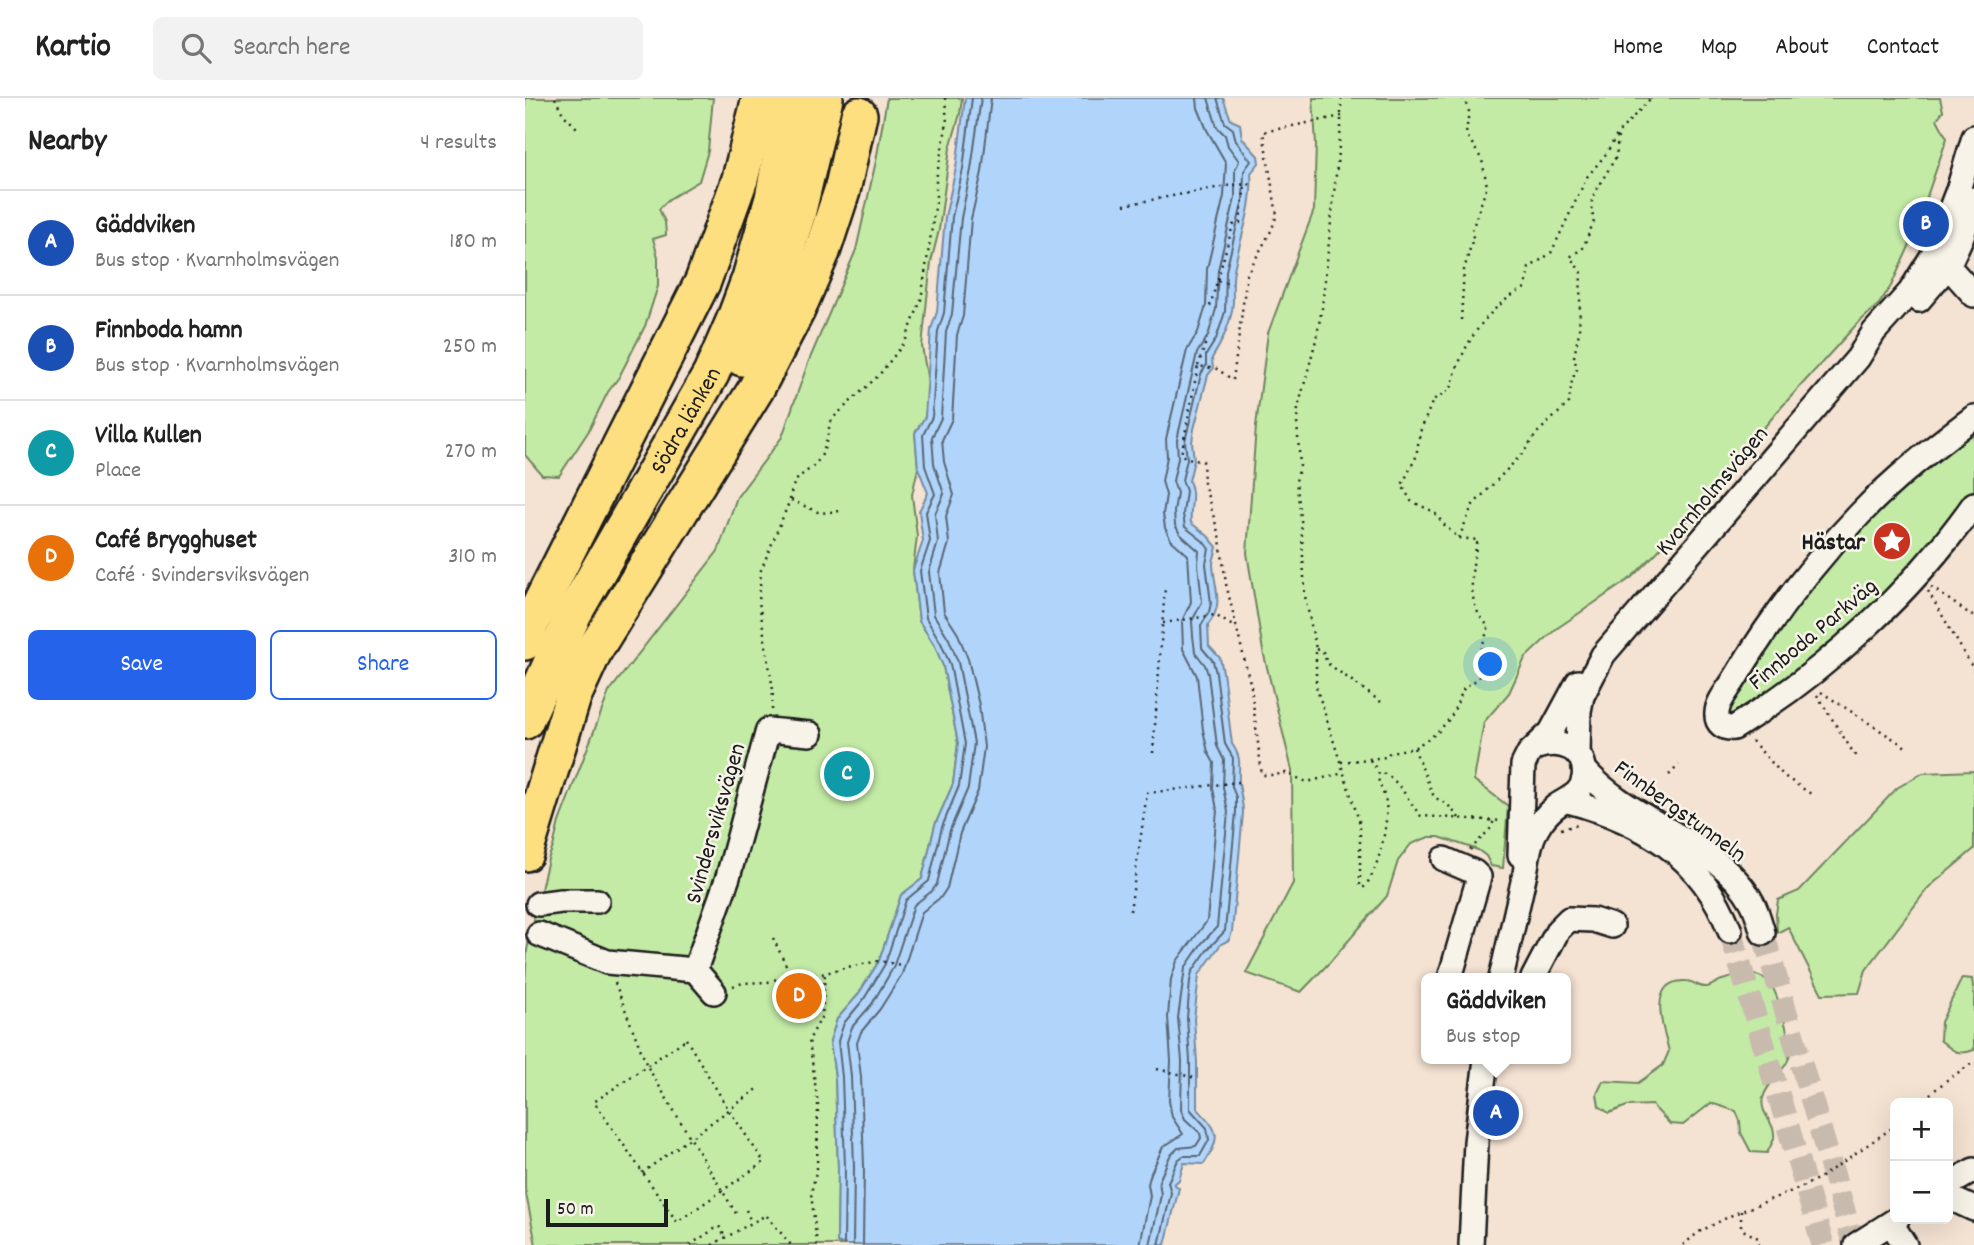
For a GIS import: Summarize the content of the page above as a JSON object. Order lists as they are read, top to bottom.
{
  "streets": {
    "highway": ["Södra länken"],
    "street": [
      "Kvarnholmsvägen",
      "Finnboda Parkväg",
      "Finnbergstunneln",
      "Svindersviksvägen"
    ]
  },
  "crossings": [
    ["Kvarnholmsvägen", "Finnbergstunneln"]
  ],
  "places": {
    "place": ["Hästar"]
  },
  "scale_bar": "50 m",
  "page": {
    "header": "Kartio",
    "search": "Search here",
    "nav": [
      "Home",
      "Map",
      "About",
      "Contact"
    ],
    "heading": ["Nearby", "4 results"],
    "list": [
      {
        "mark": "A",
        "name": "Gäddviken",
        "note": "Bus stop · Kvarnholmsvägen",
        "value": "180 m"
      },
      {
        "mark": "B",
        "name": "Finnboda hamn",
        "note": "Bus stop · Kvarnholmsvägen",
        "value": "250 m"
      },
      {
        "mark": "C",
        "name": "Villa Kullen",
        "note": "Place",
        "value": "270 m"
      },
      {
        "mark": "D",
        "name": "Café Brygghuset",
        "note": "Café · Svindersviksvägen",
        "value": "310 m"
      }
    ],
    "pins": [
      "B",
      "C",
      "D",
      "A"
    ],
    "buttons": ["Save", "Share"],
    "popup": ["Gäddviken", "Bus stop"],
    "map_buttons": ["+", "−"],
    "scale": "50 m"
  }
}
